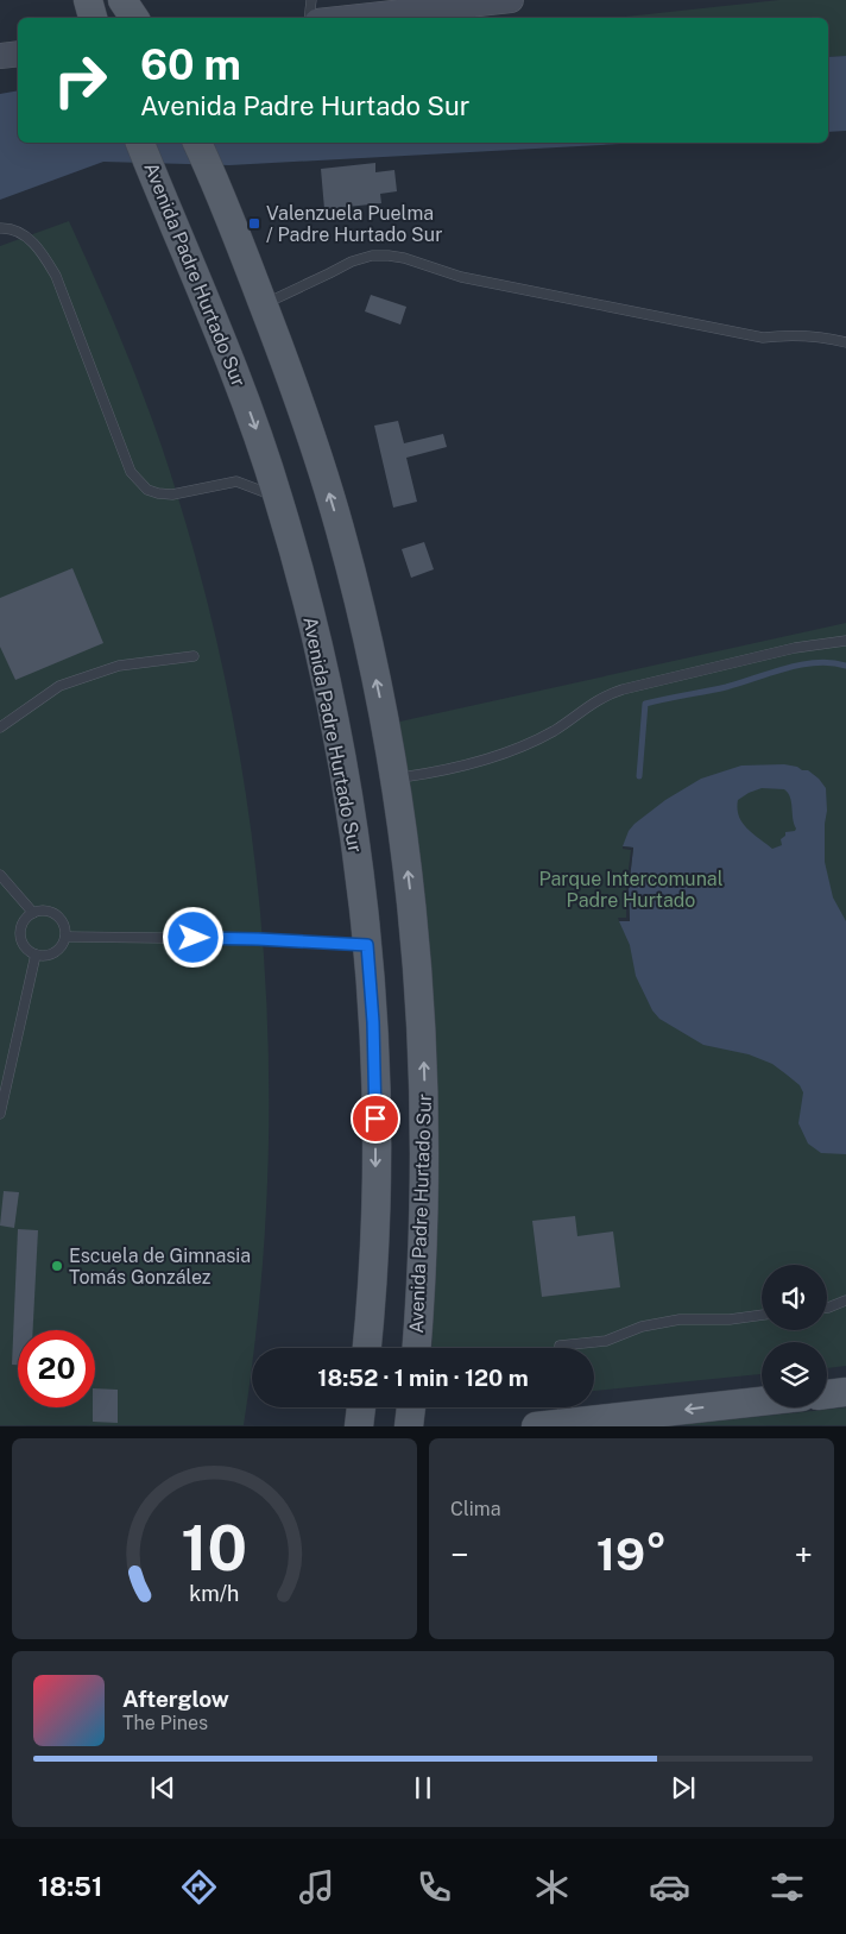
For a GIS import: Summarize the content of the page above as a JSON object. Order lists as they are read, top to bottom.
{
  "streets": {
    "main road": ["Avenida Padre Hurtado Sur"]
  },
  "parks": ["Parque Intercomunal Padre Hurtado"],
  "places": {
    "transit": ["Valenzuela Puelma / Padre Hurtado Sur"],
    "other": ["Escuela de Gimnasia Tomás González"]
  },
  "page": {
    "turn": ["60 m", "Avenida Padre Hurtado Sur"],
    "limit": "20",
    "trip": "18:52 · 1 min · 120 m",
    "tile": "Clima",
    "heat": ["−", "19°", "+"],
    "song": ["Afterglow", "The Pines"],
    "tabs": "18:51",
    "gauge": ["10", "km/h"]
  }
}
